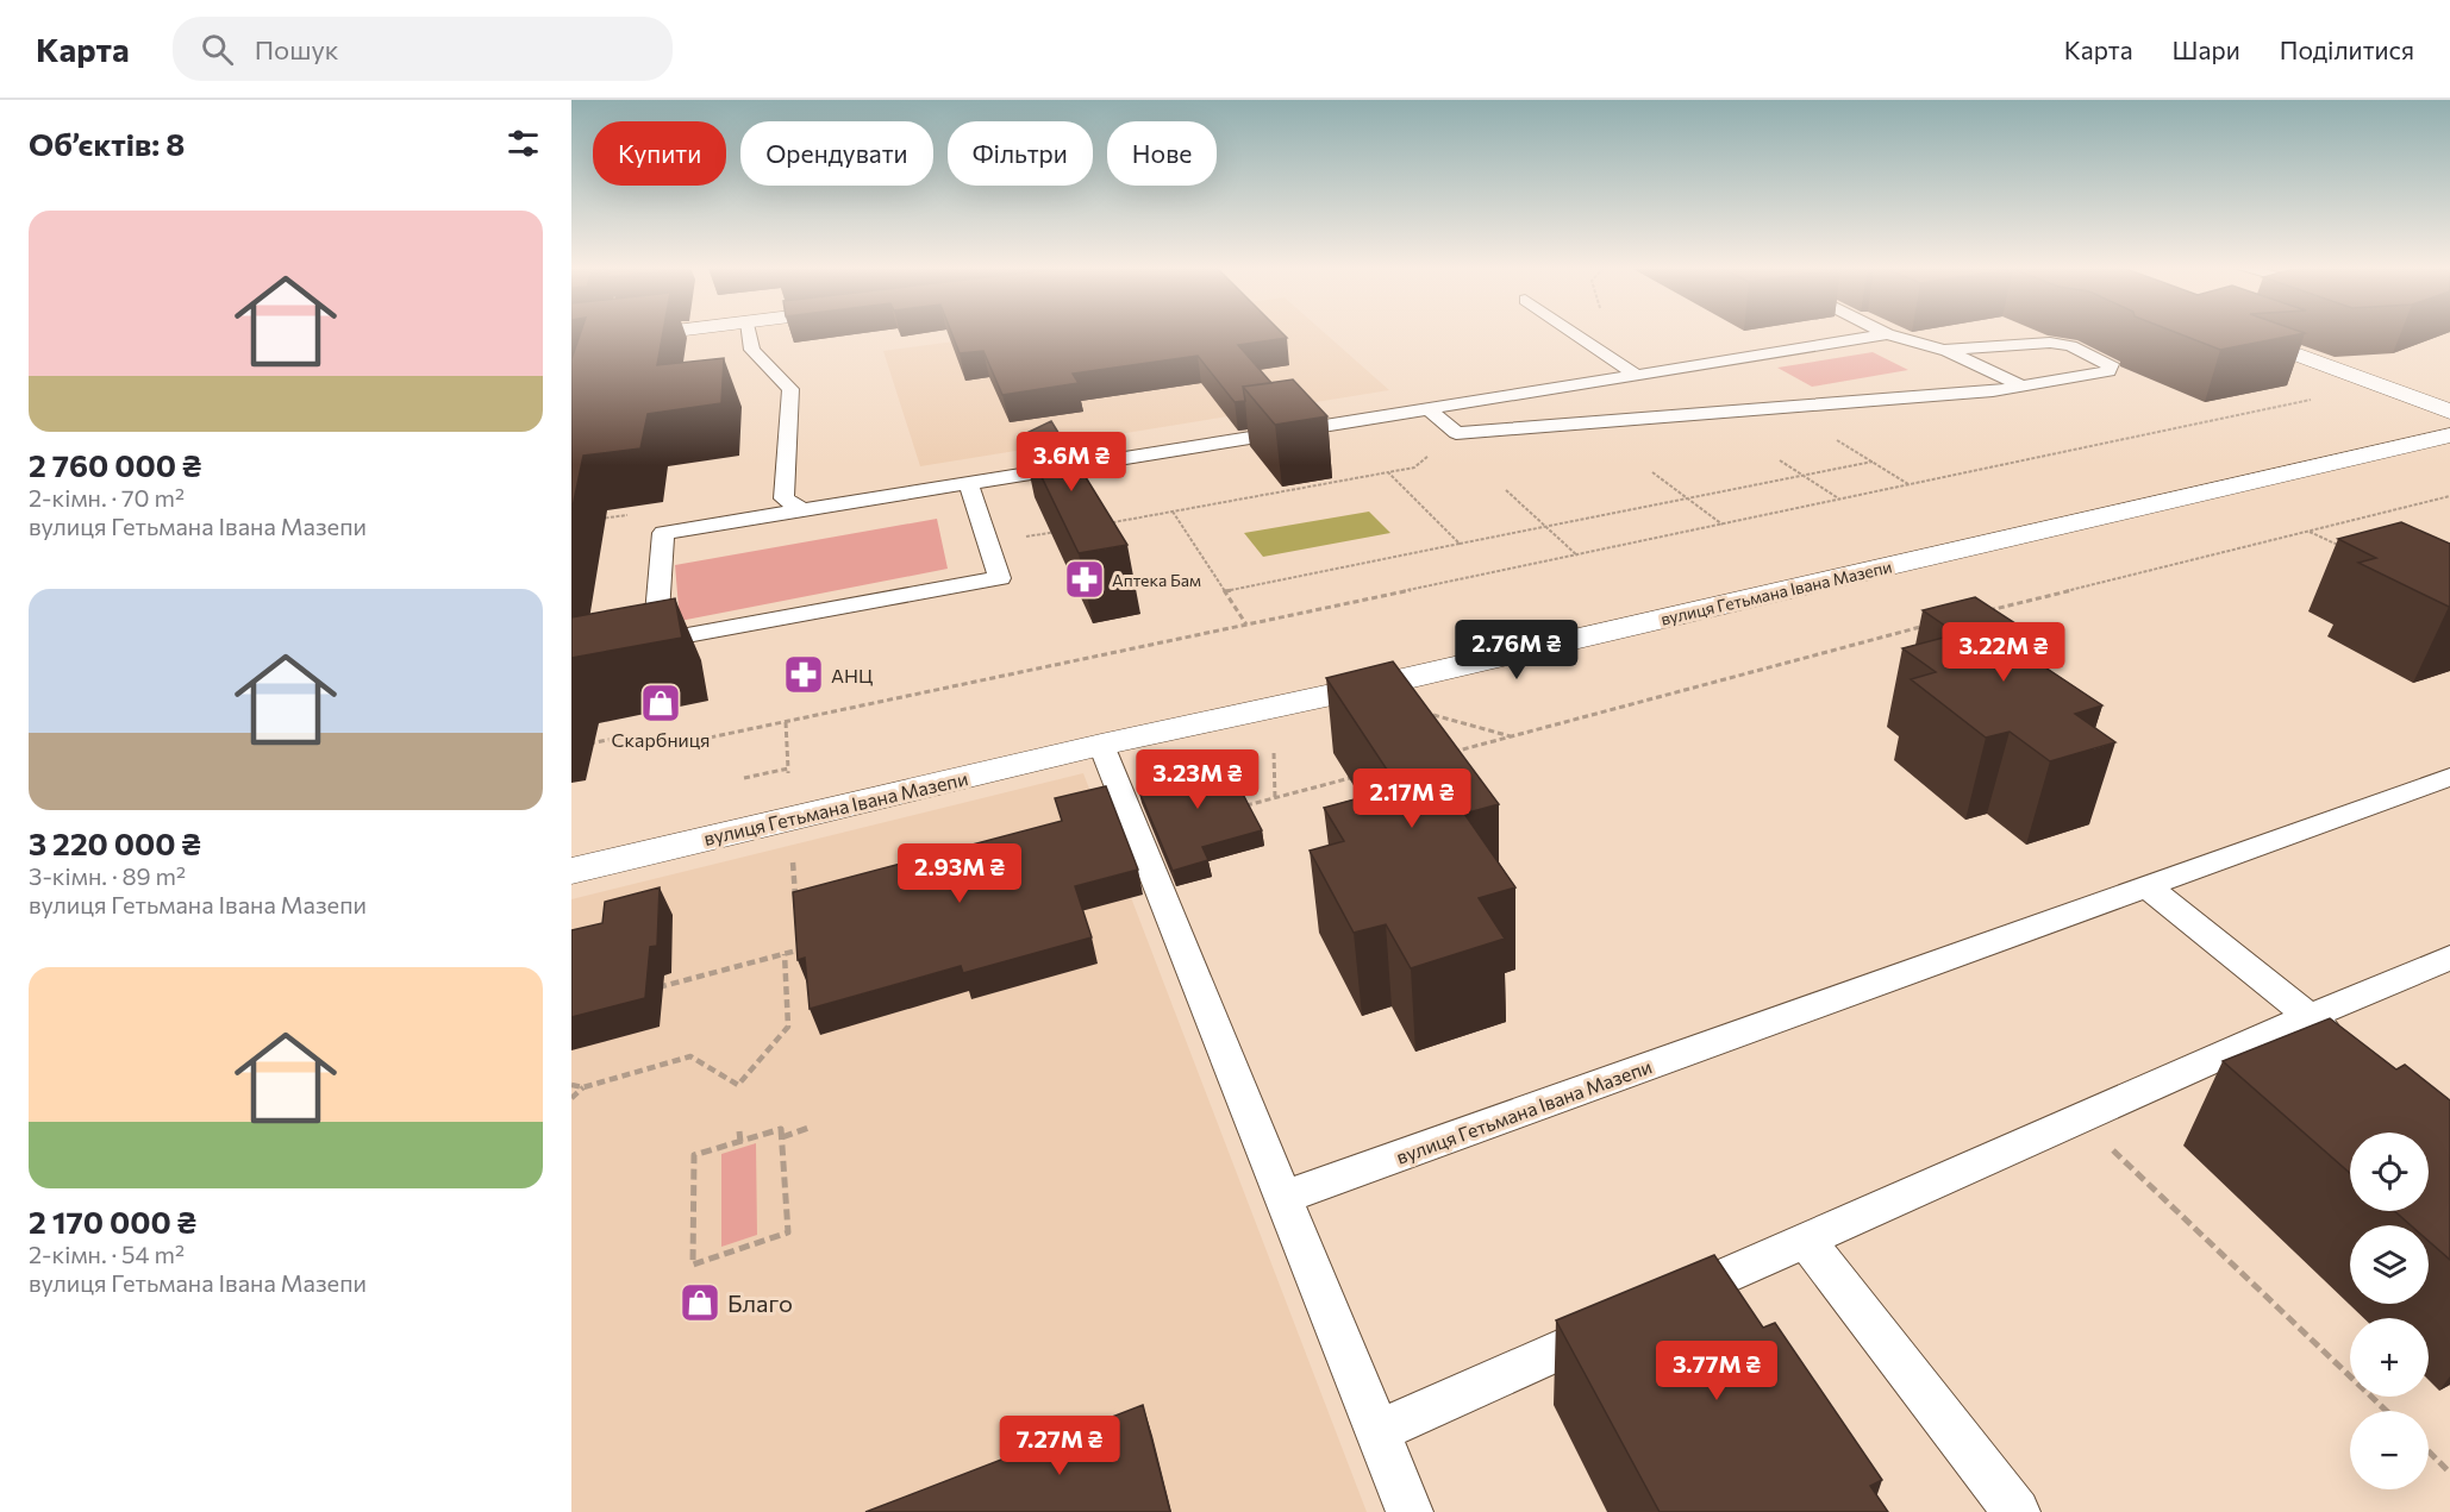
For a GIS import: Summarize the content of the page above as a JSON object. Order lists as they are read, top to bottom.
{
  "streets": {
    "main road": ["вулиця Гетьмана Івана Мазепи"]
  },
  "places": {
    "pharmacy": ["Аптека Бам", "АНЦ"],
    "shop": ["Скарбниця", "Благо"]
  },
  "page": {
    "header": "Карта",
    "search": "Пошук",
    "nav": ["Карта", "Шари", "Поділитися"],
    "heading": "Об’єктів: 8",
    "chip": [
      "Купити",
      "Орендувати",
      "Фільтри",
      "Нове"
    ],
    "list": [
      {
        "name": "2 760 000 ₴",
        "note": "2-кімн. · 70 m² · вулиця Гетьмана Івана Мазепи"
      },
      {
        "name": "3 220 000 ₴",
        "note": "3-кімн. · 89 m² · вулиця Гетьмана Івана Мазепи"
      },
      {
        "name": "2 170 000 ₴",
        "note": "2-кімн. · 54 m² · вулиця Гетьмана Івана Мазепи"
      }
    ],
    "price": [
      "3.6M ₴",
      "2.76M ₴",
      "3.22M ₴",
      "3.23M ₴",
      "2.17M ₴",
      "2.93M ₴",
      "3.77M ₴",
      "7.27M ₴"
    ],
    "map_buttons": ["+", "−"]
  }
}
